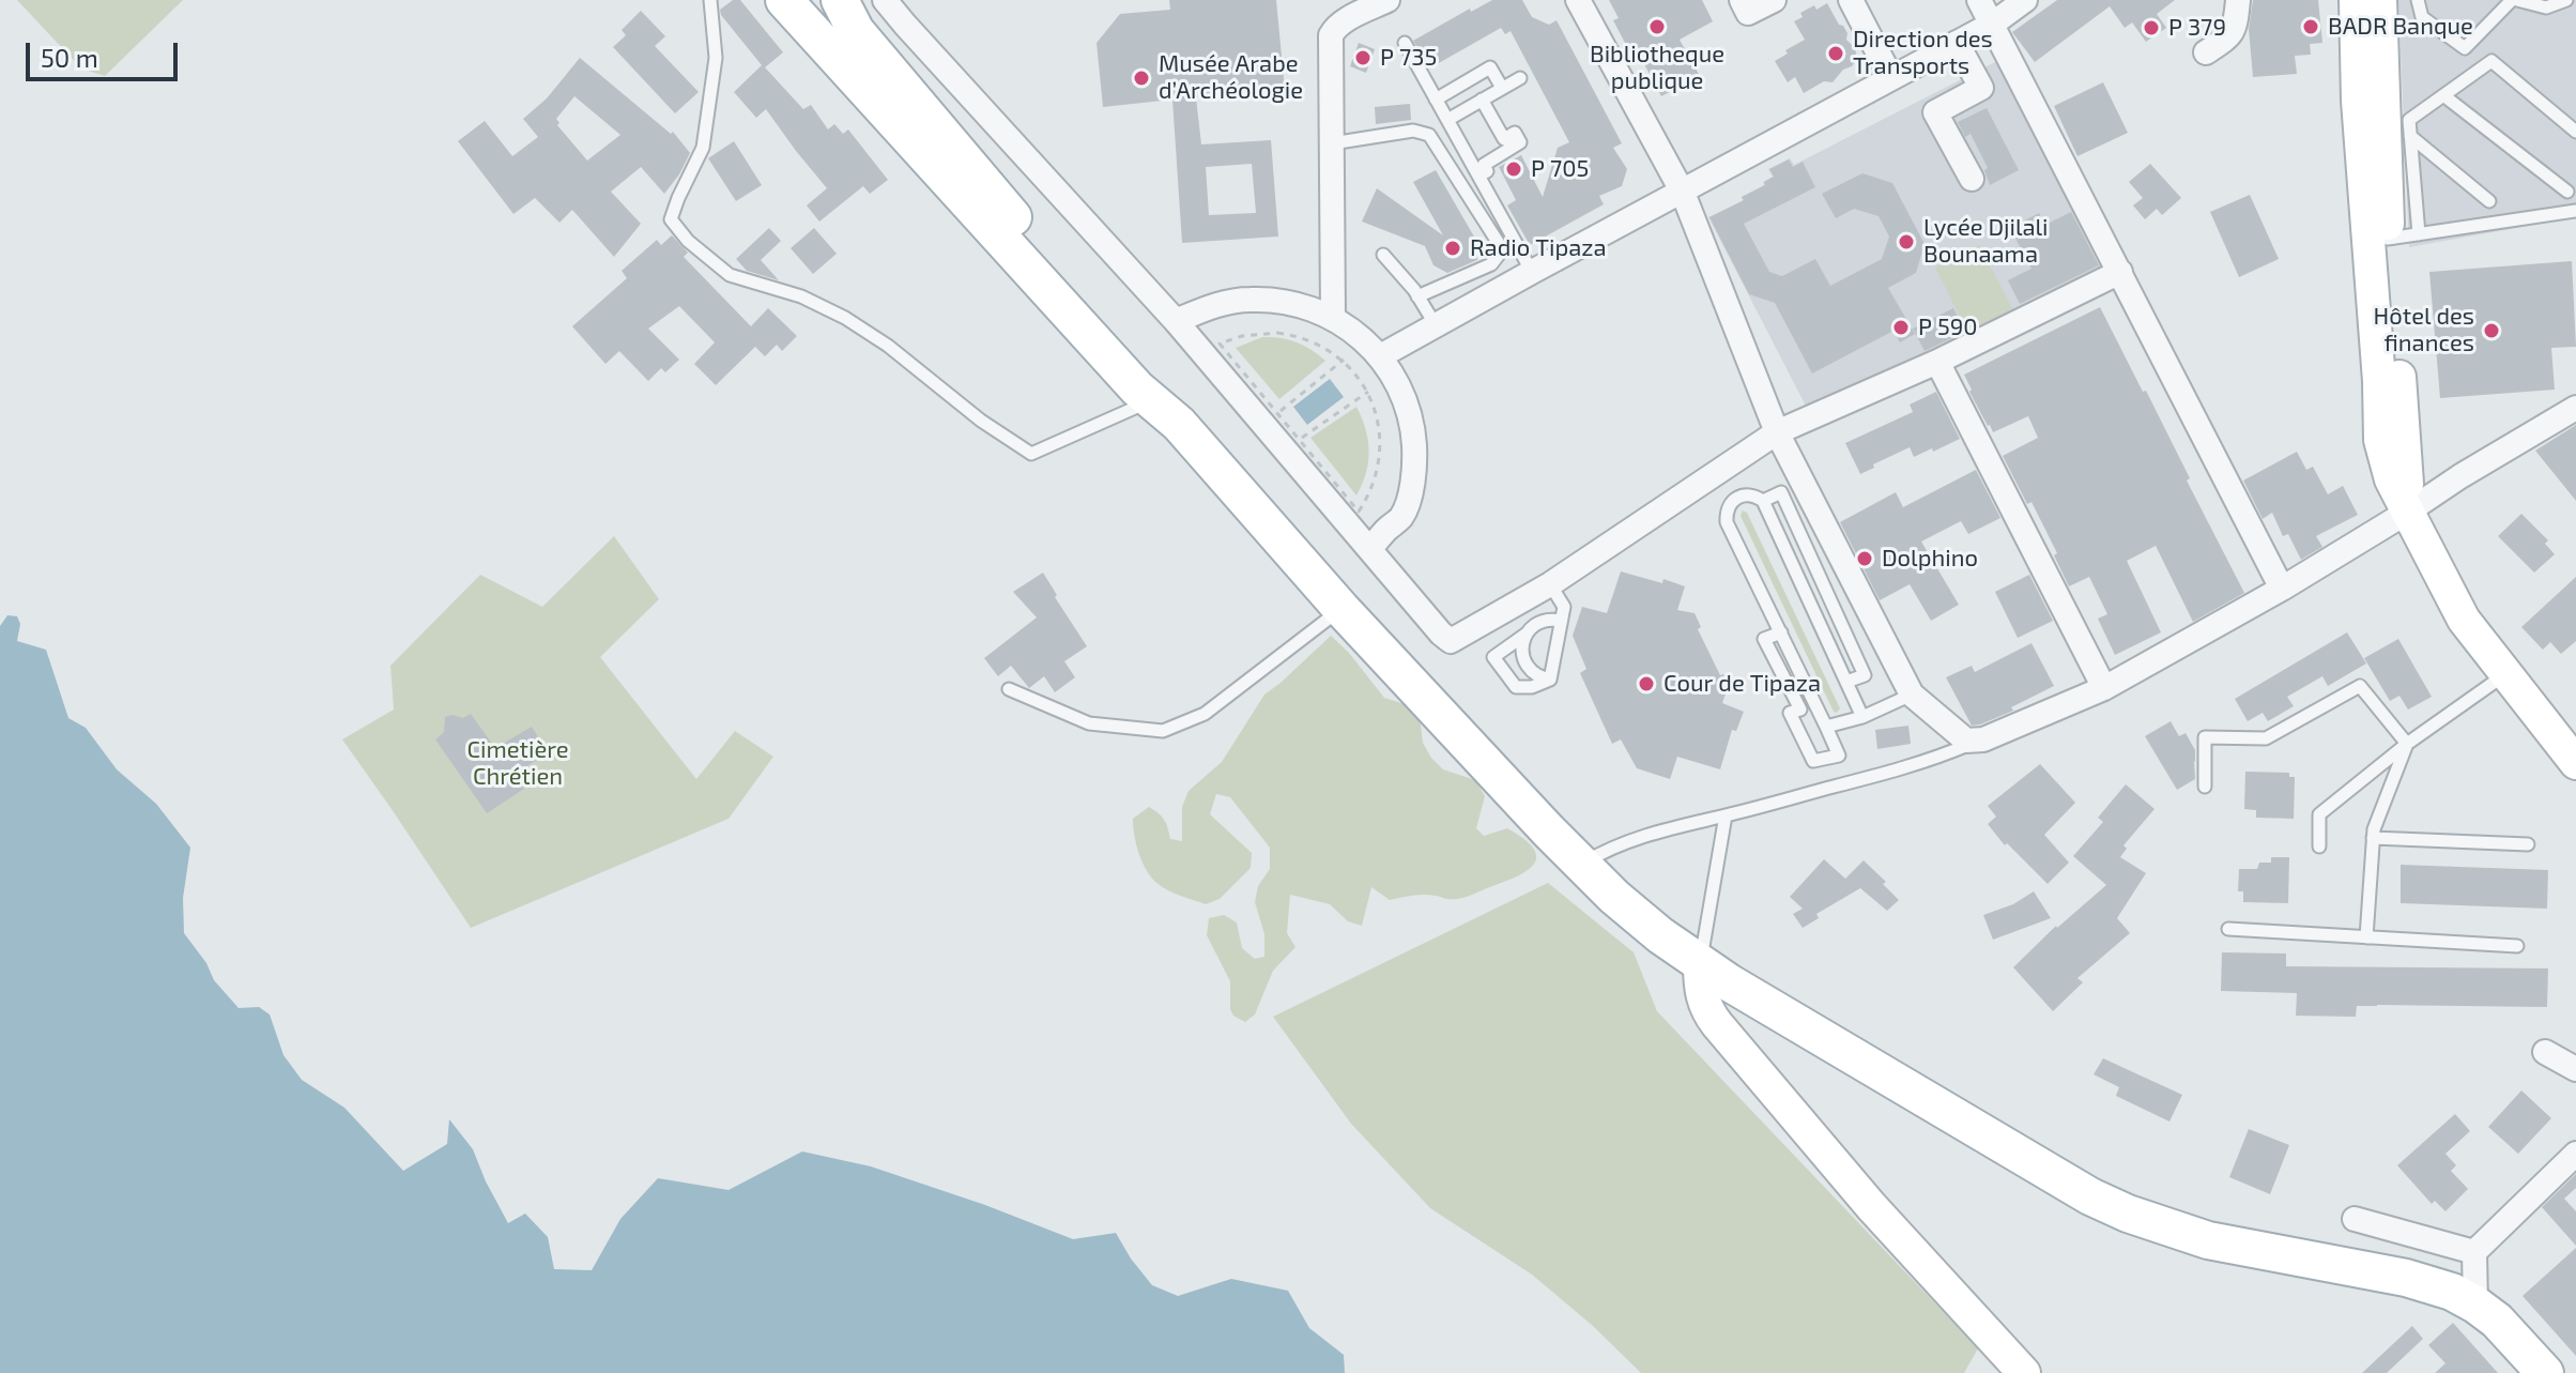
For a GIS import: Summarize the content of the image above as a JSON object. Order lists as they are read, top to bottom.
{
  "parks": ["Cimetière Chrétien"],
  "places": [
    "Bibliotheque publique",
    "BADR Banque",
    "P 379",
    "Direction des Transports",
    "P 735",
    "Musée Arabe d’Archéologie",
    "P 705",
    "Lycée Djilali Bounaama",
    "Radio Tipaza",
    "P 590",
    "Hôtel des finances",
    "Dolphino",
    "Cour de Tipaza"
  ],
  "scale_bar": "50 m"
}
